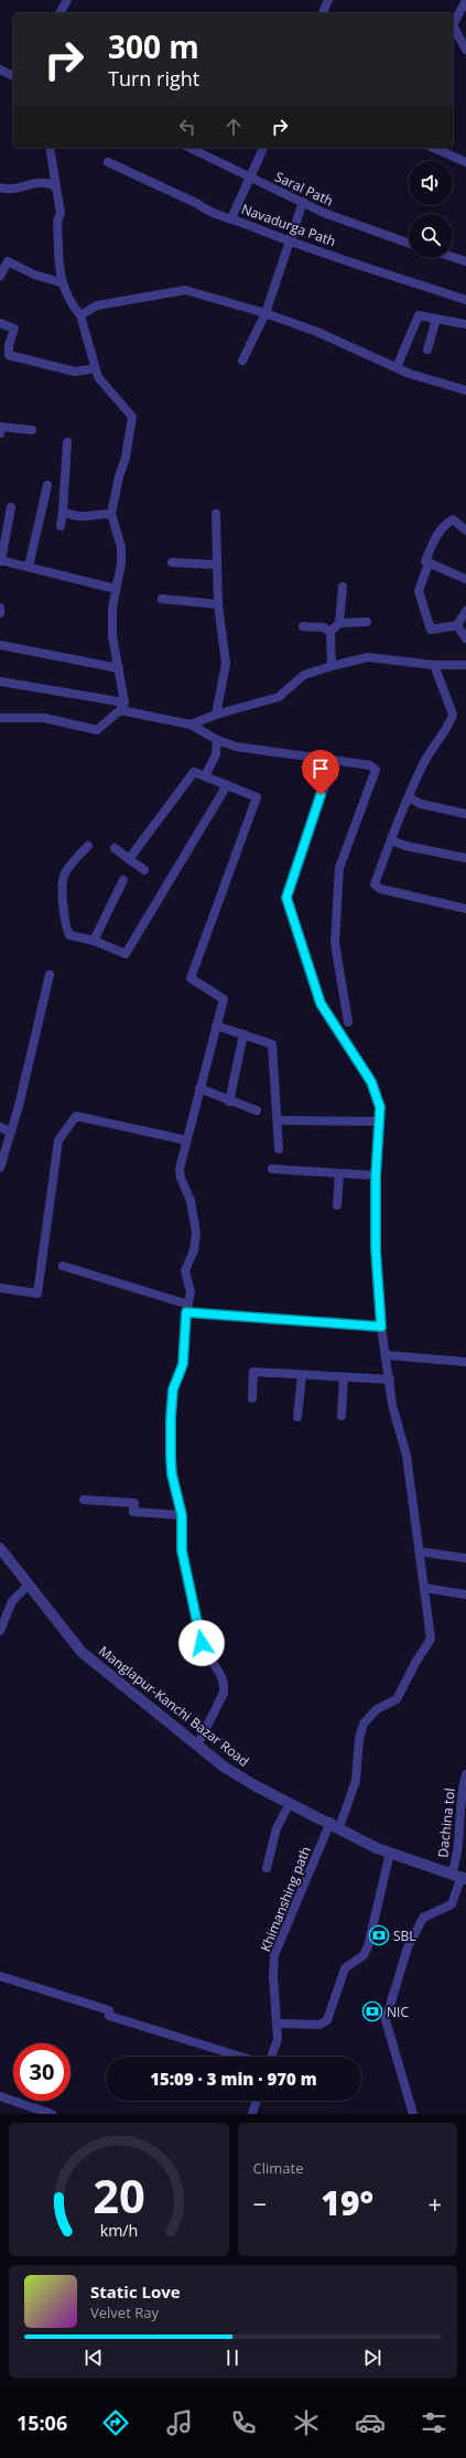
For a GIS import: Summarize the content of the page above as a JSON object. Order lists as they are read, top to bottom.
{
  "streets": {
    "street": [
      "Saral Path",
      "Navadurga Path",
      "Manglapur-Kanchi Bazar Road",
      "Dachina tol",
      "Khimanshing path"
    ]
  },
  "crossings": [
    ["Manglapur-Kanchi Bazar Road", "Dachina tol"],
    ["Manglapur-Kanchi Bazar Road", "Khimanshing path"]
  ],
  "places": {
    "bank": ["SBL", "NIC"]
  },
  "page": {
    "turn": ["300 m", "Turn right"],
    "limit": "30",
    "trip": "15:09 · 3 min · 970 m",
    "tile": "Climate",
    "heat": ["−", "19°", "+"],
    "song": ["Static Love", "Velvet Ray"],
    "tabs": "15:06",
    "gauge": ["20", "km/h"]
  }
}
